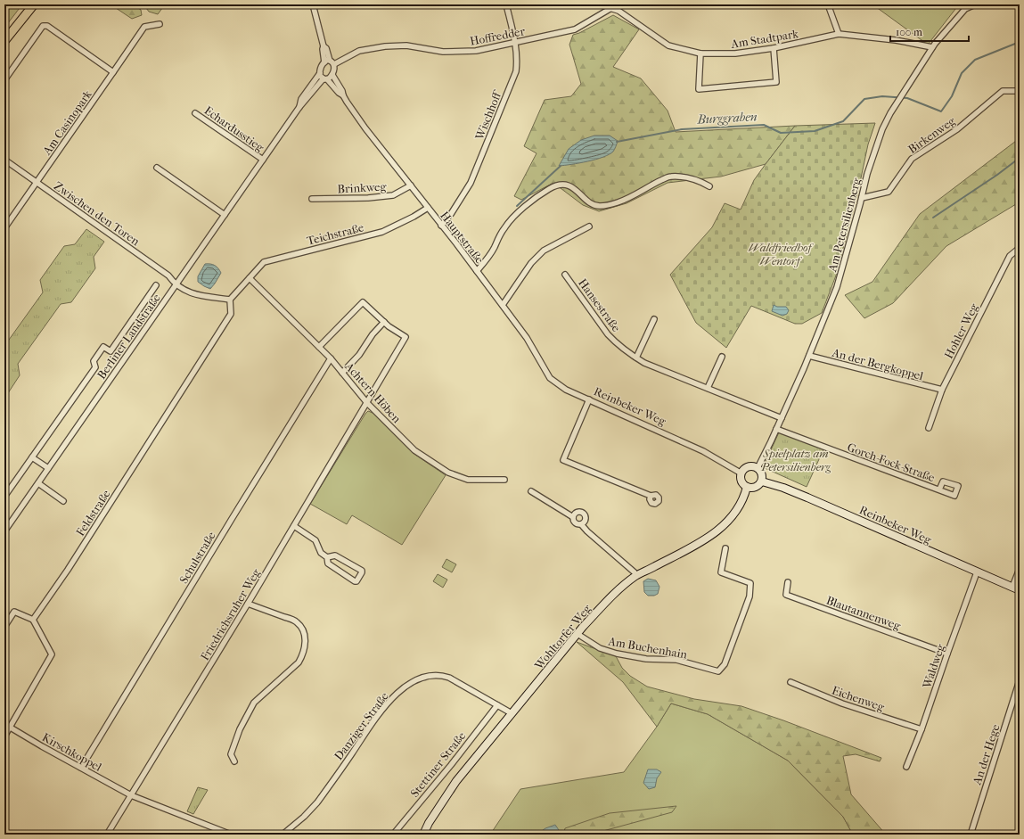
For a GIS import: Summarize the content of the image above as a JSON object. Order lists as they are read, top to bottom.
{
  "streets": {
    "main road": ["Reinbeker Weg", "Wohltorfer Weg"],
    "street": [
      "Hoffredder",
      "Am Stadtpark",
      "Wischhoff",
      "Am Casinopark",
      "Echardusstieg",
      "Birkenweg",
      "Brinkweg",
      "Zwischen den Toren",
      "Am Petersilienberg",
      "Teichstraße",
      "Hauptstraße",
      "Hansestraße",
      "Hohler Weg",
      "Berliner Landstraße",
      "An der Bergkoppel",
      "Achtern Höben",
      "Gorch-Fock-Straße",
      "Feldstraße",
      "Schulstraße",
      "Blautannenweg",
      "Friedrichsruher Weg",
      "Am Buchenhain",
      "Waldweg",
      "Eichenweg",
      "Danziger Straße",
      "Kirschkoppel",
      "An der Hege",
      "Stettiner Straße"
    ]
  },
  "crossings": [
    ["Hoffredder", "Am Stadtpark"],
    ["Hoffredder", "Wischhoff"],
    ["Hoffredder", "Berliner Landstraße"],
    ["Am Stadtpark", "Am Petersilienberg"],
    ["Wischhoff", "Hauptstraße"],
    ["Am Casinopark", "Zwischen den Toren"],
    ["Echardusstieg", "Berliner Landstraße"],
    ["Birkenweg", "Am Petersilienberg"],
    ["Brinkweg", "Hauptstraße"],
    ["Zwischen den Toren", "Teichstraße"],
    ["Zwischen den Toren", "Berliner Landstraße"],
    ["Zwischen den Toren", "Feldstraße"],
    ["Am Petersilienberg", "Hansestraße"],
    ["Am Petersilienberg", "An der Bergkoppel"],
    ["Am Petersilienberg", "Reinbeker Weg"],
    ["Am Petersilienberg", "Gorch-Fock-Straße"],
    ["Am Petersilienberg", "Wohltorfer Weg"],
    ["Teichstraße", "Hauptstraße"],
    ["Teichstraße", "Achtern Höben"],
    ["Teichstraße", "Feldstraße"],
    ["Hauptstraße", "Berliner Landstraße"],
    ["Hauptstraße", "Reinbeker Weg"],
    ["Hohler Weg", "An der Bergkoppel"],
    ["Achtern Höben", "Schulstraße"],
    ["Achtern Höben", "Friedrichsruher Weg"],
    ["Reinbeker Weg", "Wohltorfer Weg"],
    ["Reinbeker Weg", "Waldweg"],
    ["Schulstraße", "Kirschkoppel"],
    ["Blautannenweg", "Waldweg"],
    ["Friedrichsruher Weg", "Kirschkoppel"],
    ["Wohltorfer Weg", "Am Buchenhain"],
    ["Wohltorfer Weg", "Danziger Straße"],
    ["Waldweg", "Eichenweg"],
    ["Danziger Straße", "Stettiner Straße"]
  ],
  "water": ["Burggraben"],
  "parks": ["Waldfriedhof Wentorf", "Spielplatz am Petersilienberg"],
  "scale_bar": "100 m"
}
